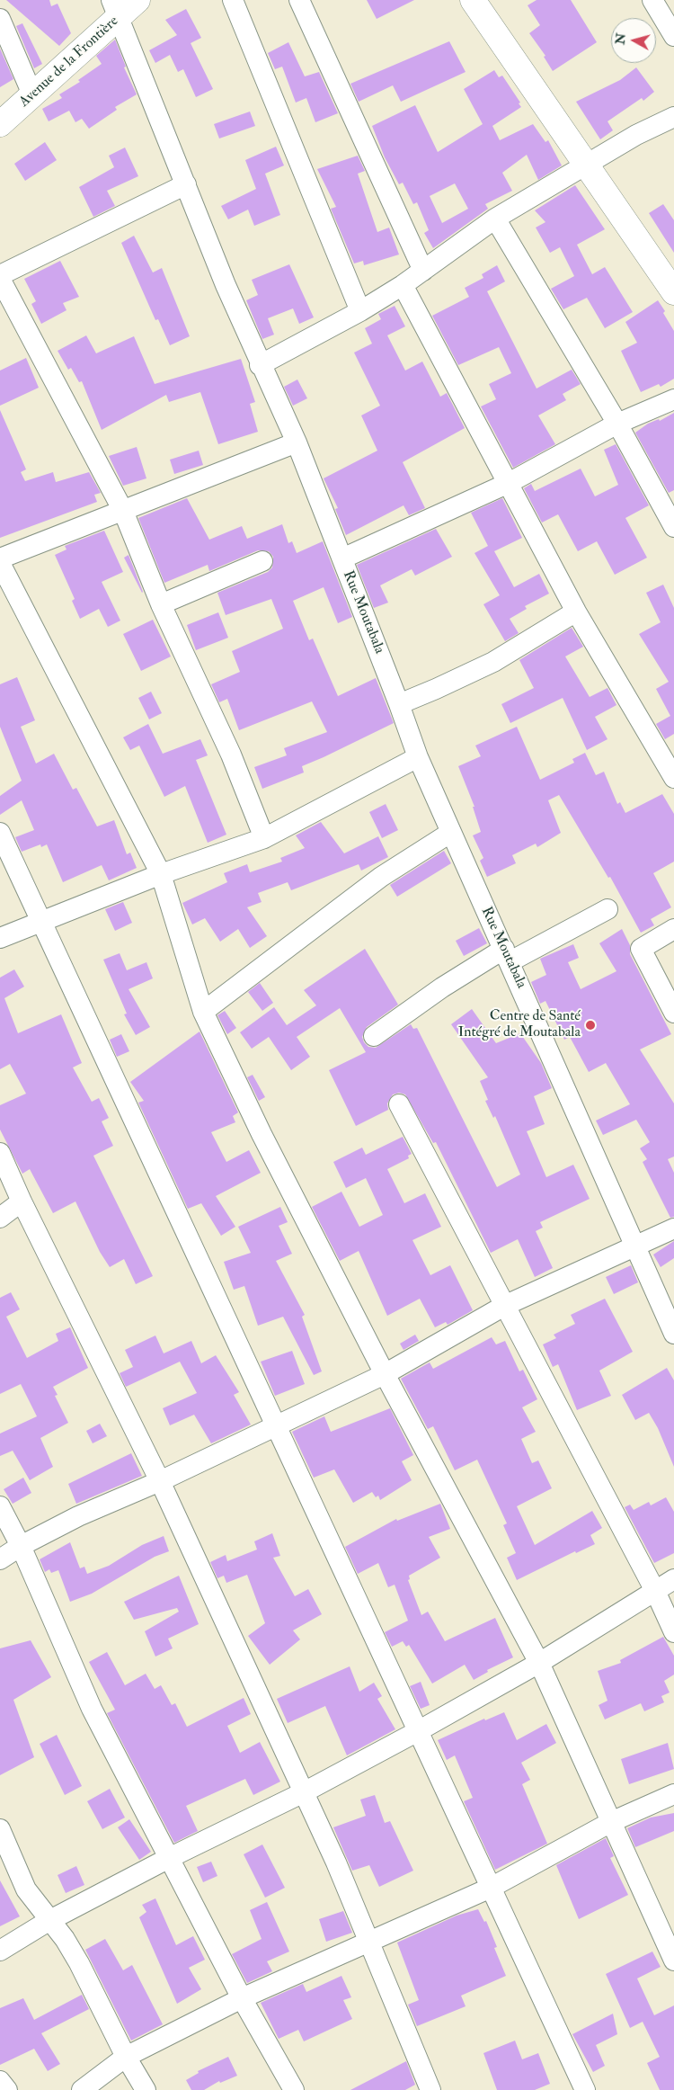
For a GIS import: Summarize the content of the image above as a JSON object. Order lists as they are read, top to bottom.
{
  "streets": {
    "street": ["Avenue de la Frontière", "Rue Moutabala"]
  },
  "crossings": [
    ["Avenue de la Frontière", "Rue Moutabala"]
  ],
  "places": ["Centre de Santé Intégré de Moutabala"],
  "north": "left"
}
